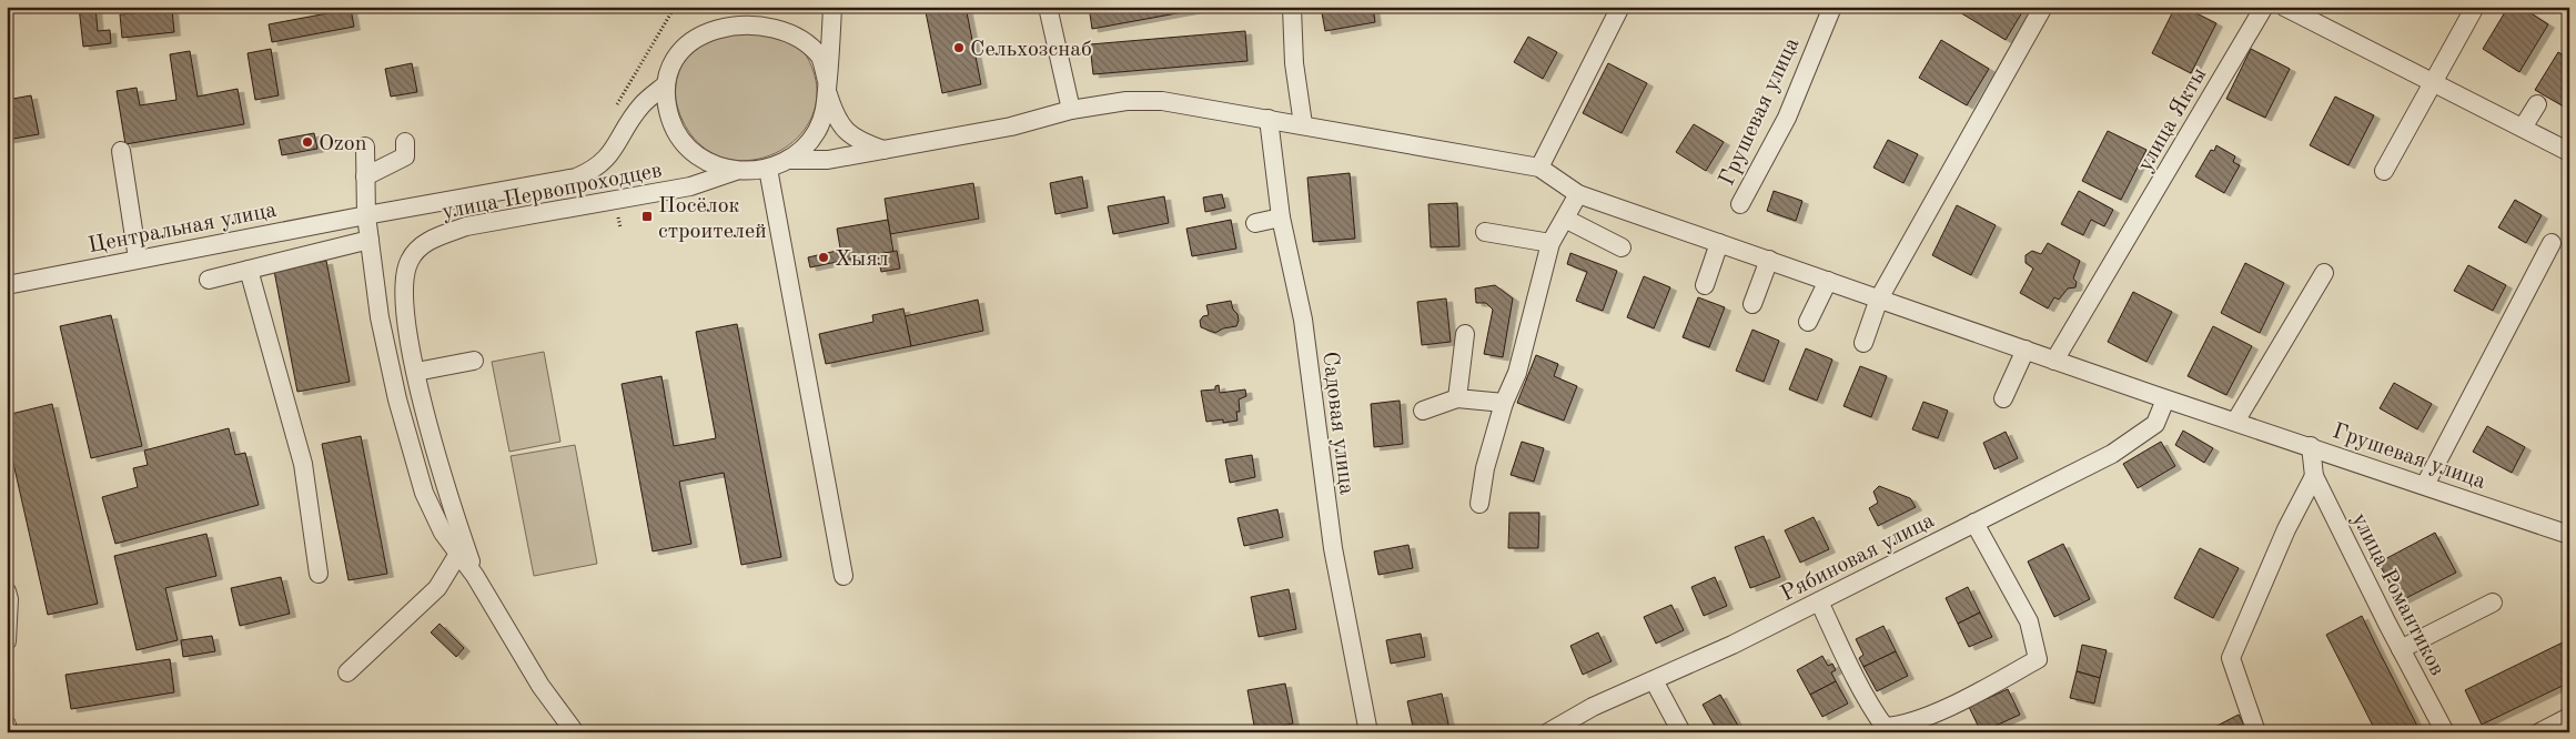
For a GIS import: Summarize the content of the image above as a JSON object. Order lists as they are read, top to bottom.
{
  "streets": {
    "street": [
      "Грушевая улица",
      "улица Якты",
      "улица Первопроходцев",
      "Центральная улица",
      "Садовая улица",
      "Рябиновая улица",
      "улица Романтиков"
    ]
  },
  "crossings": [
    ["Грушевая улица", "улица Якты"],
    ["Грушевая улица", "Рябиновая улица"],
    ["Грушевая улица", "улица Романтиков"],
    ["улица Первопроходцев", "Центральная улица"]
  ],
  "places": {
    "other": ["Сельхозснаб", "Ozon", "Хыял"],
    "transit": ["Посёлок строителей"]
  }
}
